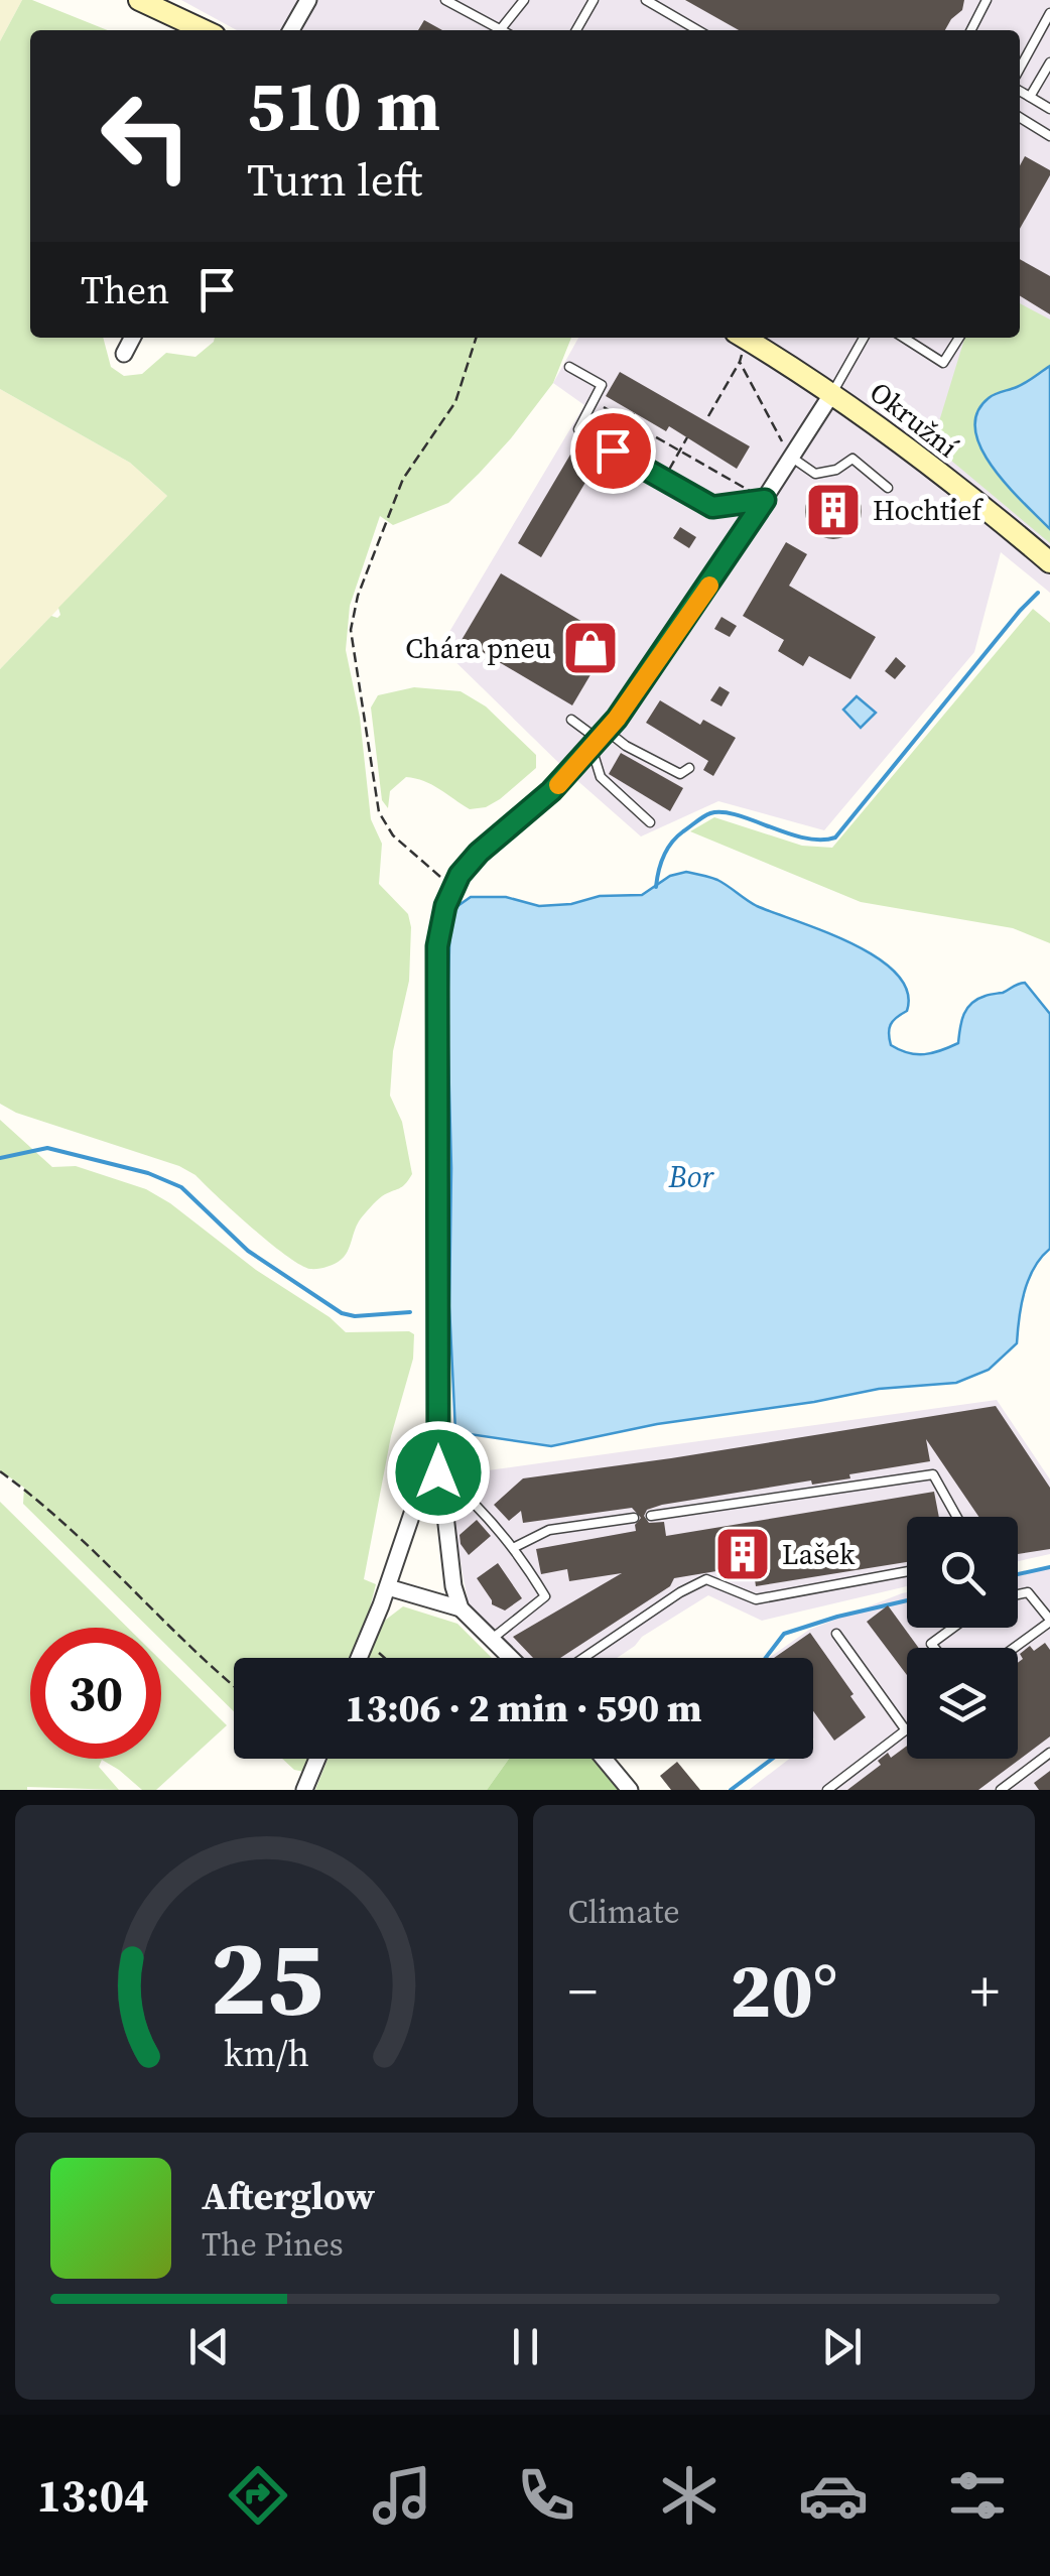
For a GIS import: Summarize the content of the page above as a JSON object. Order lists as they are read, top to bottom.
{
  "streets": {
    "main road": ["Okružní"]
  },
  "water": ["Bor"],
  "places": {
    "building": ["Hochtief", "Lašek"],
    "shop": ["Chára pneu"]
  },
  "page": {
    "turn": ["510 m", "Turn left"],
    "then": "Then",
    "limit": "30",
    "trip": "13:06 · 2 min · 590 m",
    "tile": "Climate",
    "heat": ["−", "20°", "+"],
    "song": ["Afterglow", "The Pines"],
    "tabs": "13:04",
    "gauge": ["25", "km/h"]
  }
}
